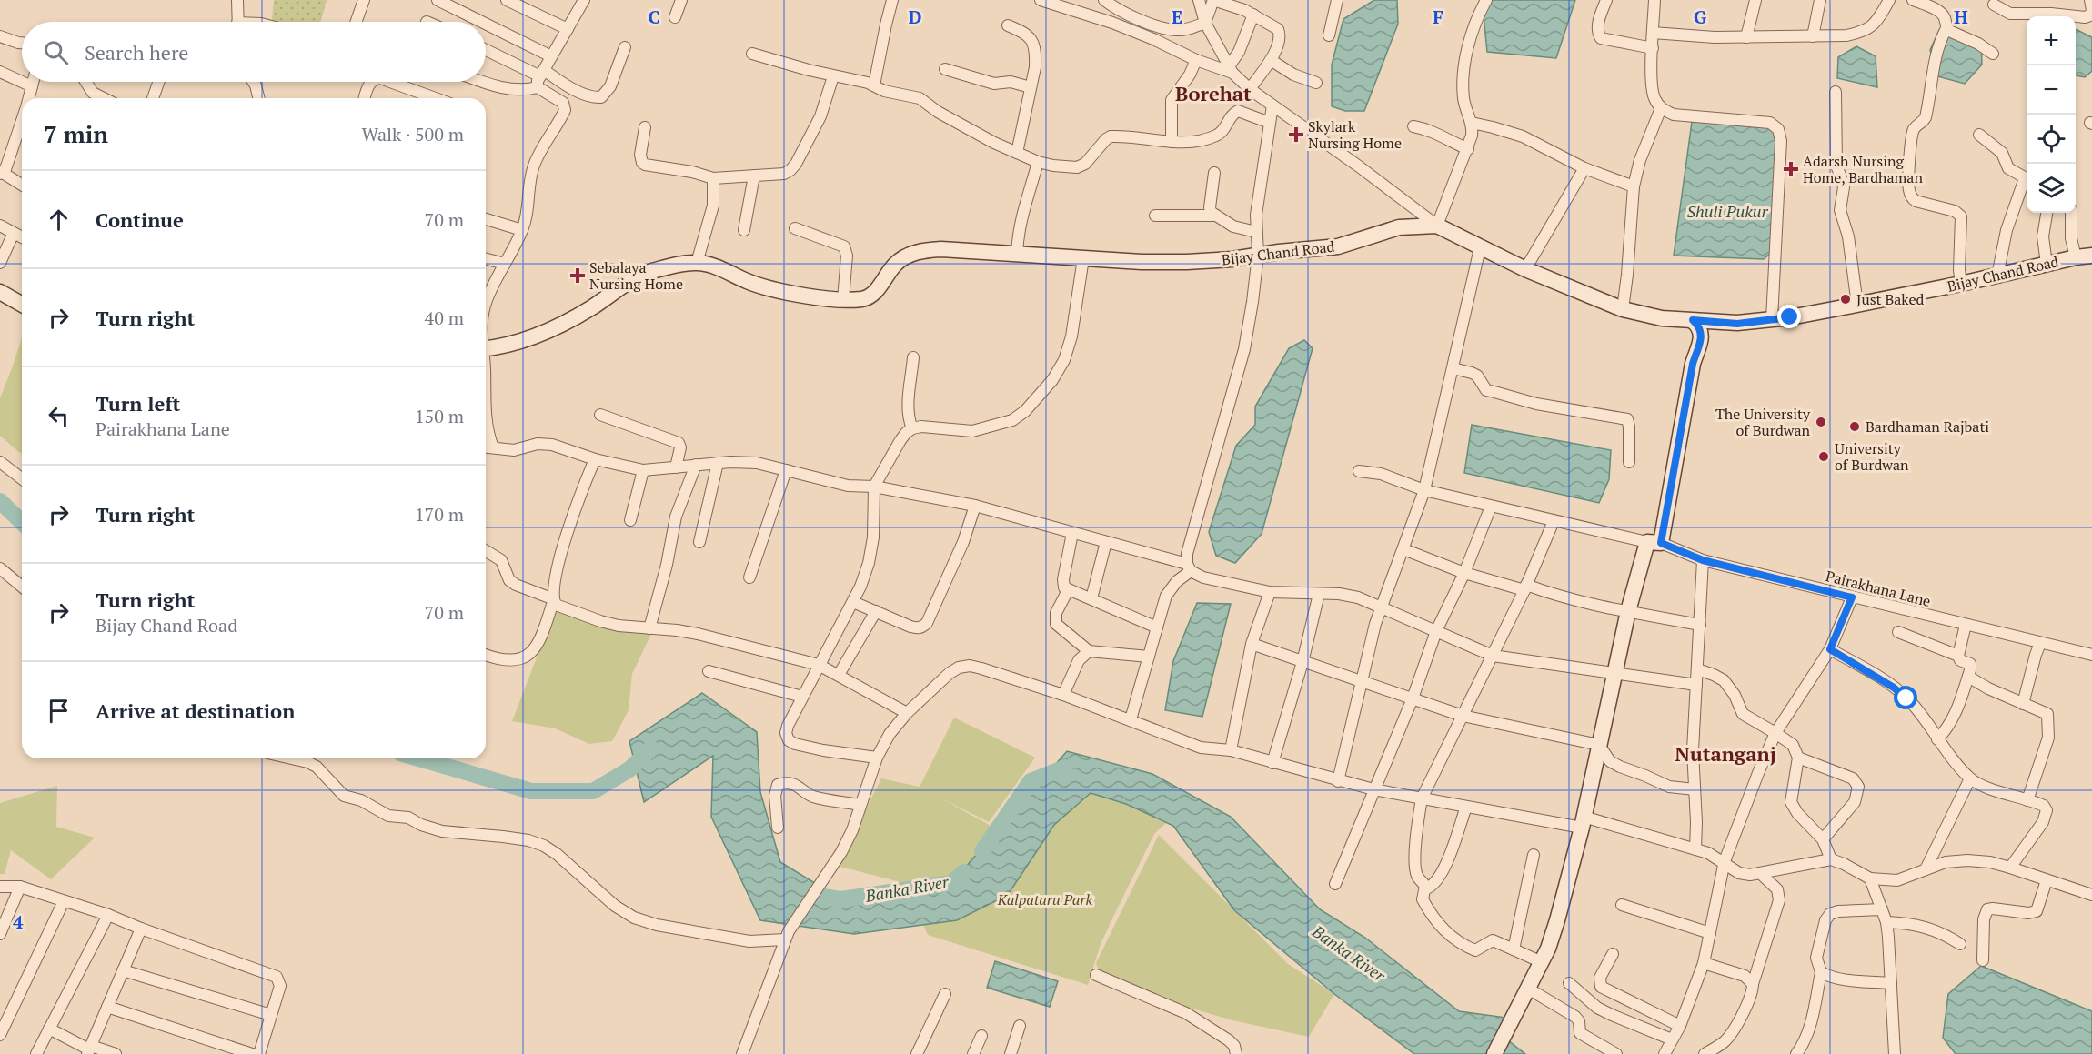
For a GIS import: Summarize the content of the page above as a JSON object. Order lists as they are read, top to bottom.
{
  "streets": {
    "main road": ["Bijay Chand Road"],
    "street": ["Pairakhana Lane"]
  },
  "districts": ["Borehat", "Nutanganj"],
  "water": ["Shuli Pukur", "Banka River"],
  "parks": ["Kalpataru Park"],
  "places": {
    "health": ["Skylark Nursing Home", "Adarsh Nursing Home, Bardhaman", "Sebalaya Nursing Home"],
    "other": [
      "Just Baked",
      "The University of Burdwan",
      "Bardhaman Rajbati",
      "University of Burdwan"
    ]
  },
  "page": {
    "map_buttons": ["+", "−"],
    "search": "Search here",
    "heading": ["7 min", "Walk · 500 m"],
    "list": [
      ["Continue", "70 m"],
      ["Turn right", "40 m"],
      ["Turn left", "Pairakhana Lane", "150 m"],
      ["Turn right", "170 m"],
      ["Turn right", "Bijay Chand Road", "70 m"],
      "Arrive at destination"
    ]
  },
  "grid": {
    "columns": [
      "C",
      "D",
      "E",
      "F",
      "G",
      "H"
    ],
    "rows": ["4"]
  }
}
